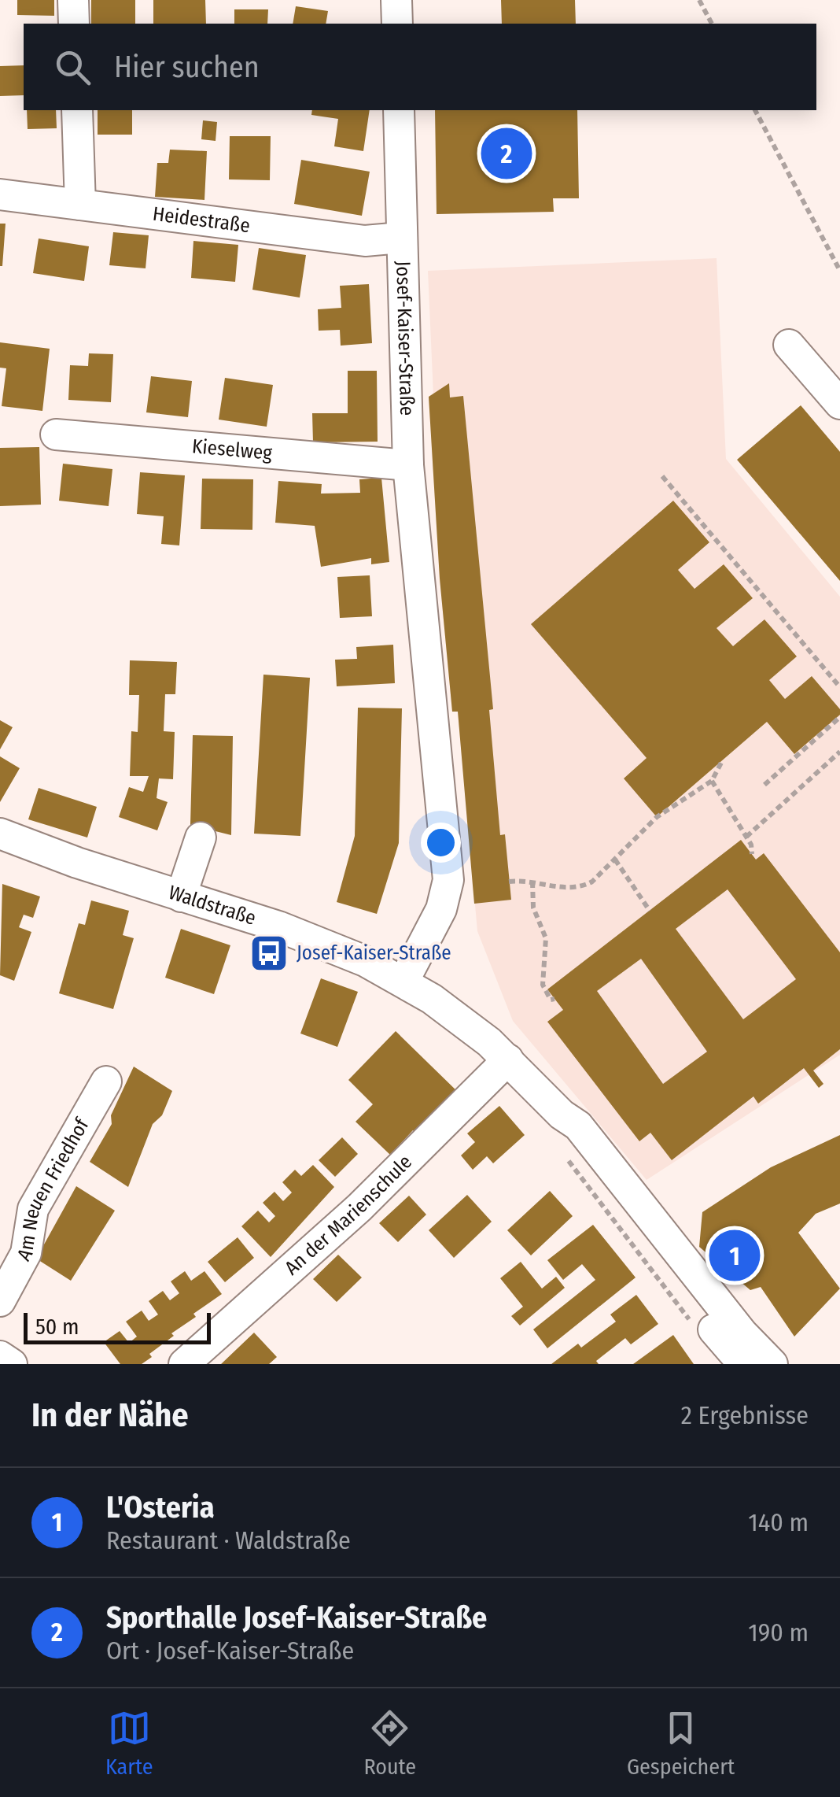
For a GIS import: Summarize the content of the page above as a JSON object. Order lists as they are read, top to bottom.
{
  "streets": {
    "street": [
      "Heidestraße",
      "Josef-Kaiser-Straße",
      "Kieselweg",
      "Waldstraße",
      "Am Neuen Friedhof",
      "An der Marienschule"
    ]
  },
  "crossings": [
    ["Heidestraße", "Josef-Kaiser-Straße"],
    ["Josef-Kaiser-Straße", "Kieselweg"],
    ["Josef-Kaiser-Straße", "Waldstraße"],
    ["Waldstraße", "An der Marienschule"]
  ],
  "places": {
    "bus stop": ["Josef-Kaiser-Straße"]
  },
  "scale_bar": "50 m",
  "page": {
    "search": "Hier suchen",
    "pins": ["2", "1"],
    "scale": "50 m",
    "heading": ["In der Nähe", "2 Ergebnisse"],
    "list": [
      {
        "mark": "1",
        "name": "L'Osteria",
        "note": "Restaurant · Waldstraße",
        "value": "140 m"
      },
      {
        "mark": "2",
        "name": "Sporthalle Josef-Kaiser-Straße",
        "note": "Ort · Josef-Kaiser-Straße",
        "value": "190 m"
      }
    ],
    "nav": ["Karte", "Route", "Gespeichert"]
  }
}
